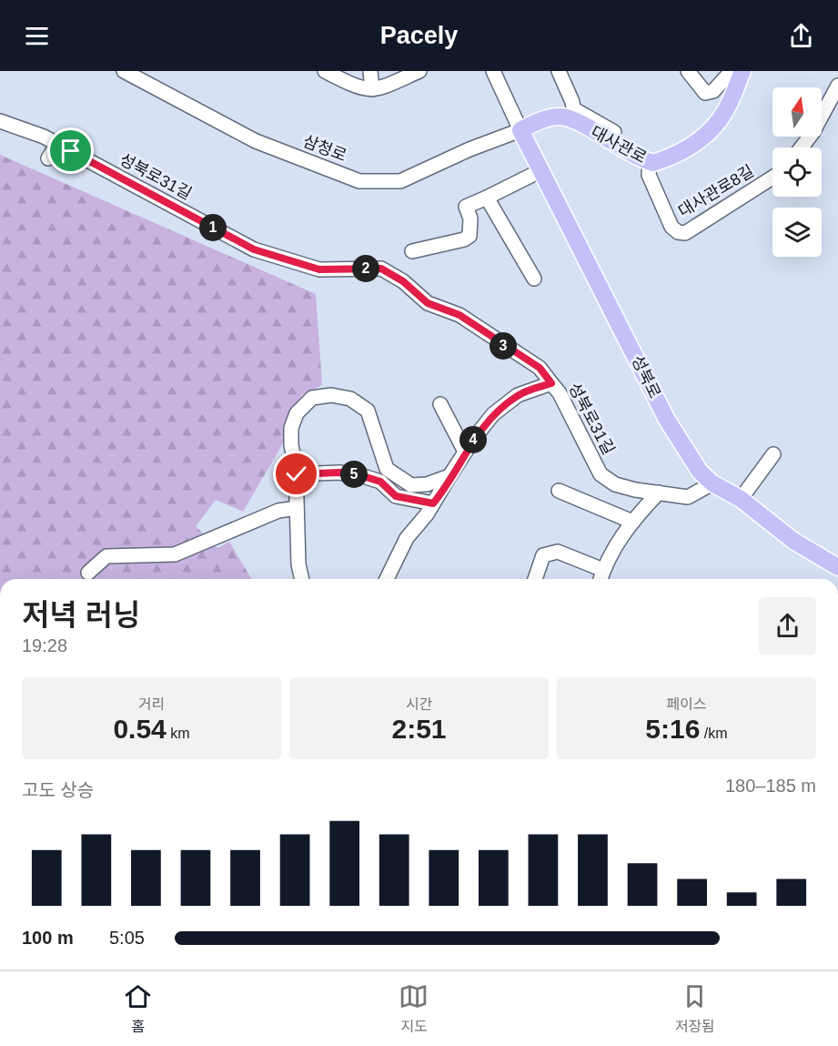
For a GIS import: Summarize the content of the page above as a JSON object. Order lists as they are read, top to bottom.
{
  "streets": {
    "main road": ["대사관로", "성북로"],
    "street": ["삼청로", "성북로31길", "대사관로8길"]
  },
  "crossings": [
    ["대사관로", "삼청로"],
    ["대사관로", "대사관로8길"],
    ["대사관로", "성북로"],
    ["삼청로", "성북로"],
    ["성북로31길", "성북로"]
  ],
  "north": "top",
  "page": {
    "header": "Pacely",
    "pins": [
      "1",
      "2",
      "3",
      "4",
      "5"
    ],
    "heading": ["저녁 러닝", "19:28"],
    "stats": [
      ["거리", "0.54 km"],
      ["시간", "2:51"],
      ["페이스", "5:16 /km"]
    ],
    "chart": ["고도 상승", "180–185 m"],
    "list": [
      {
        "name": "100 m",
        "note": "5:05"
      }
    ],
    "tabs": ["홈", "지도", "저장됨"]
  }
}
